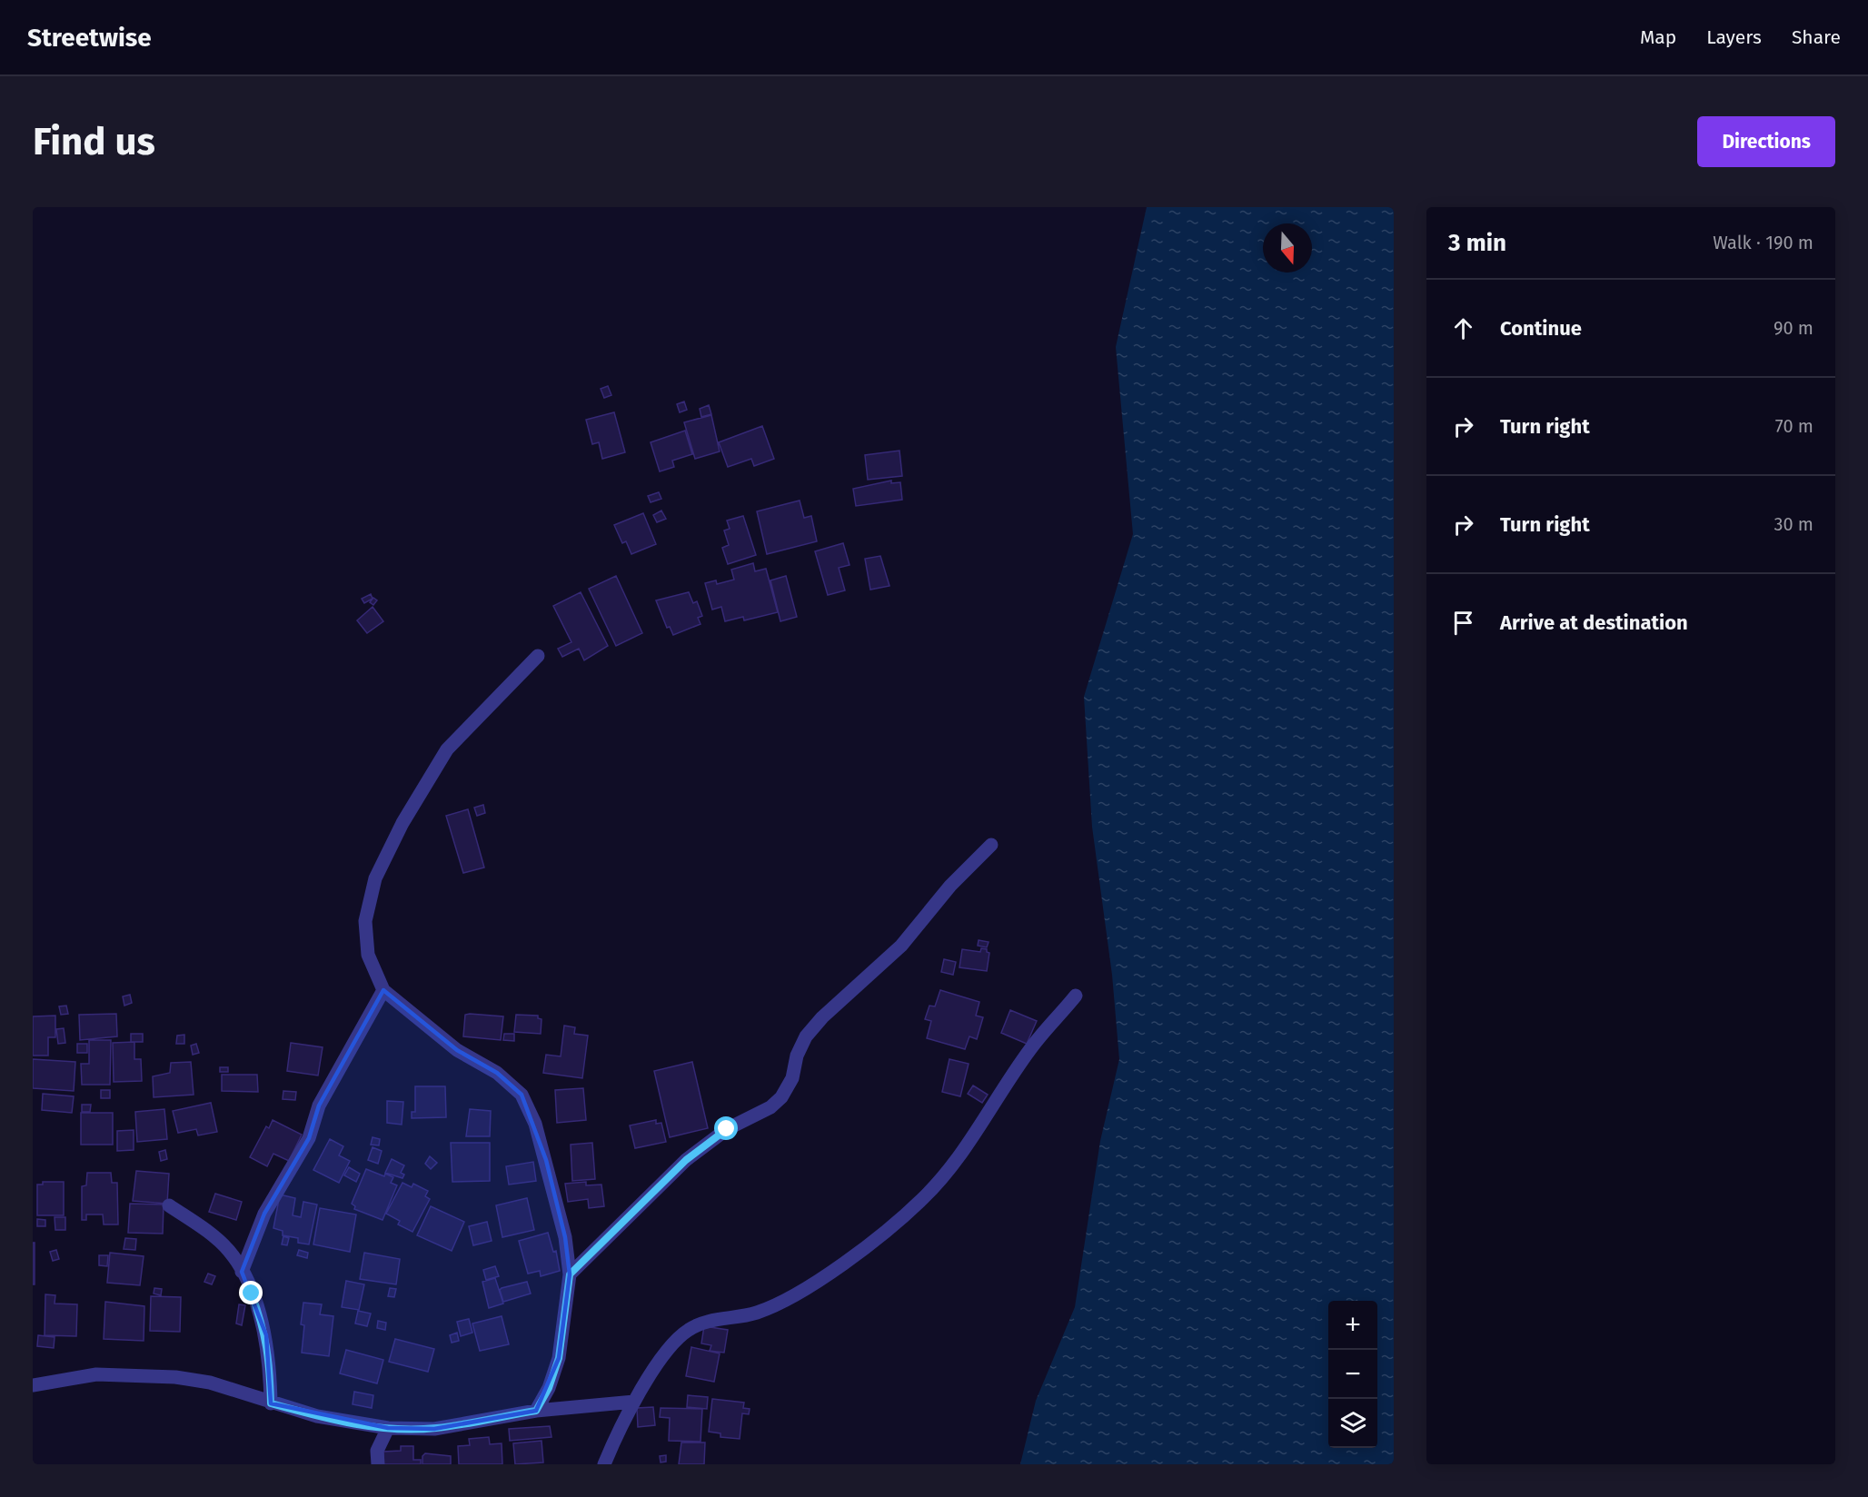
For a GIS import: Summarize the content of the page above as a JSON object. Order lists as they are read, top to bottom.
{
  "north": "bottom",
  "page": {
    "header": "Streetwise",
    "nav": ["Map", "Layers", "Share"],
    "buttons": "Directions",
    "title": "Find us",
    "heading": ["3 min", "Walk · 190 m"],
    "list": [
      ["Continue", "90 m"],
      ["Turn right", "70 m"],
      ["Turn right", "30 m"],
      "Arrive at destination"
    ],
    "map_buttons": ["+", "−"]
  }
}
